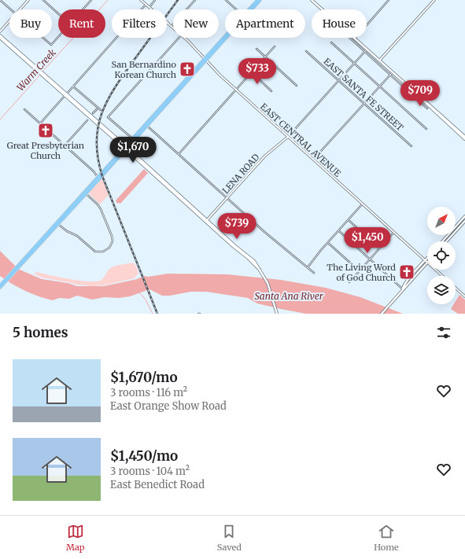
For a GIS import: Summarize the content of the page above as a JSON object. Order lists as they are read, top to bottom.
{
  "streets": {
    "street": ["EAST SANTA FE STREET", "EAST CENTRAL AVENUE", "LENA ROAD"]
  },
  "crossings": [
    ["EAST CENTRAL AVENUE", "LENA ROAD"]
  ],
  "water": ["Warm Creek", "Santa Ana River"],
  "places": {
    "church": ["San Bernardino Korean Church", "Great Presbyterian Church", "The Living Word of God Church"]
  },
  "north": "top right",
  "page": {
    "chip": [
      "Buy",
      "Rent",
      "Filters",
      "New",
      "Apartment",
      "House"
    ],
    "price": [
      "$733",
      "$709",
      "$1,670",
      "$739",
      "$1,450"
    ],
    "heading": "5 homes",
    "list": [
      {
        "name": "$1,670/mo",
        "note": "3 rooms · 116 m² · East Orange Show Road"
      },
      {
        "name": "$1,450/mo",
        "note": "3 rooms · 104 m² · East Benedict Road"
      }
    ],
    "tabs": ["Map", "Saved", "Home"]
  }
}
